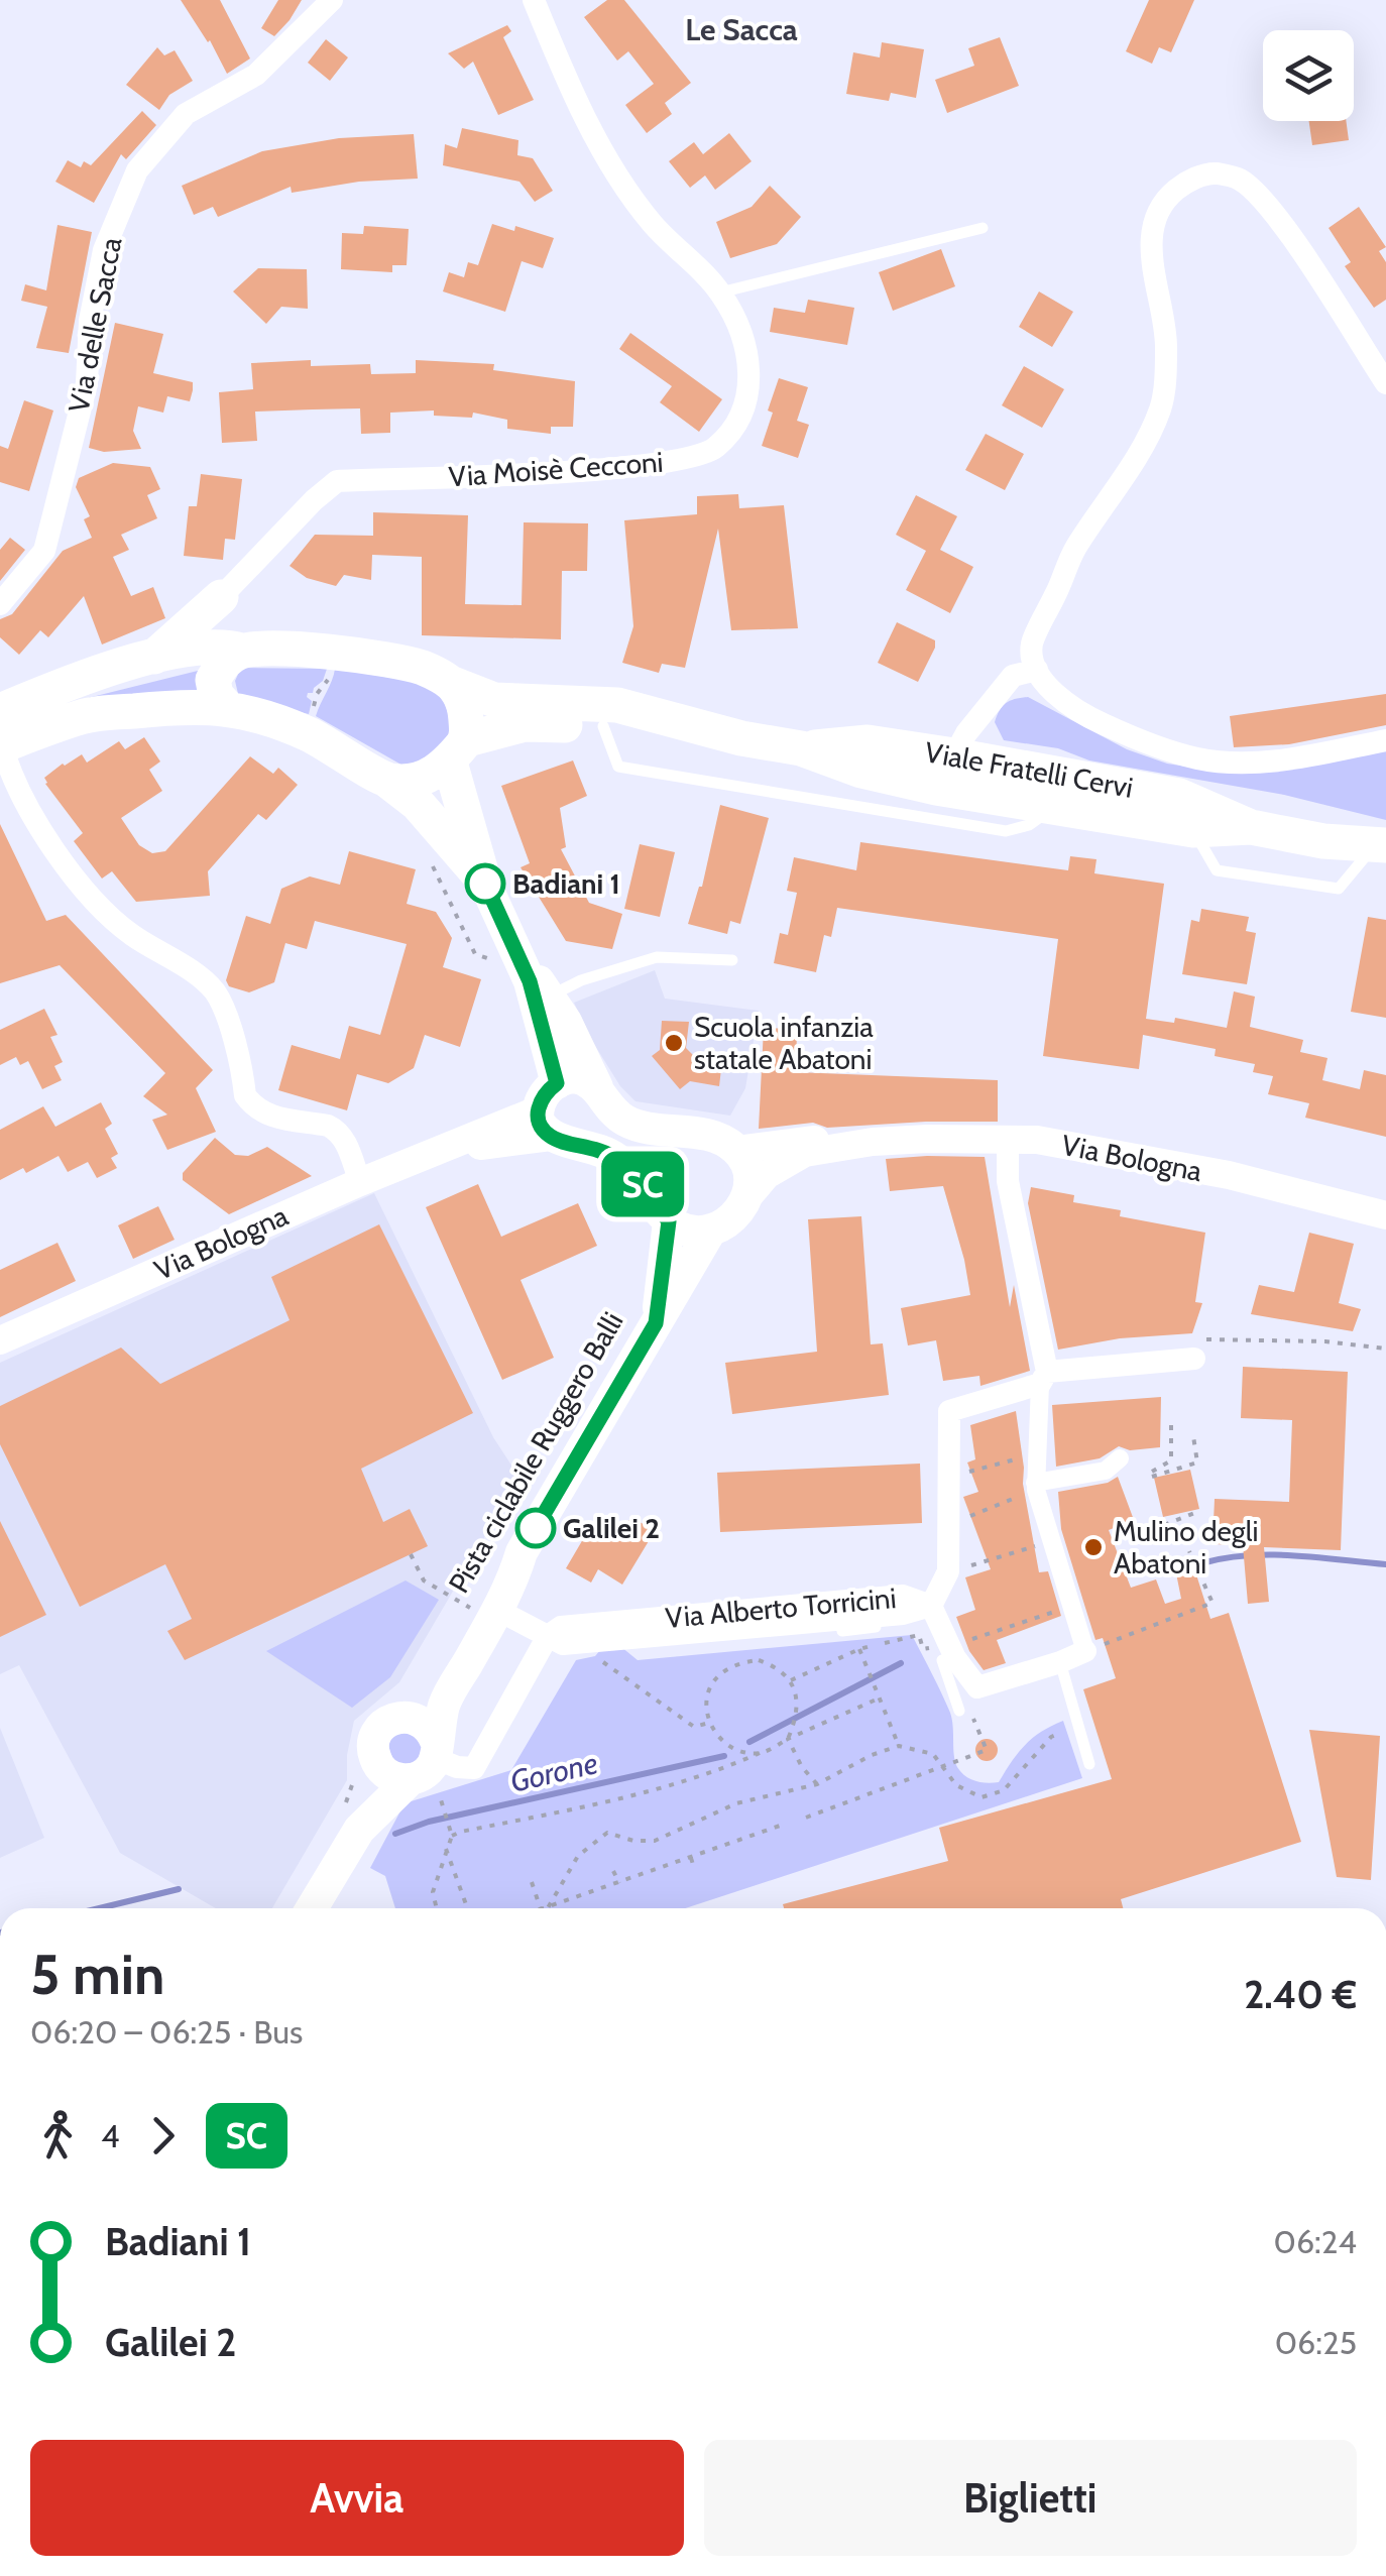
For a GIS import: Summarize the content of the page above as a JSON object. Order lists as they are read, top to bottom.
{
  "streets": {
    "main road": ["Viale Fratelli Cervi"],
    "street": [
      "Via delle Sacca",
      "Via Moisè Cecconi",
      "Via Bologna",
      "Via Alberto Torricini"
    ]
  },
  "districts": ["Le Sacca"],
  "water": ["Gorone"],
  "places": [
    "Badiani 1",
    "Scuola infanzia statale Abatoni",
    "Galilei 2",
    "Mulino degli Abatoni"
  ],
  "lines": ["bus line SC"],
  "page": {
    "on_map": "SC",
    "heading": ["5 min", "06:20 – 06:25 · Bus", "2.40 €"],
    "legs": ["4", "SC"],
    "list": [
      {
        "name": "Badiani 1",
        "value": "06:24"
      },
      {
        "name": "Galilei 2",
        "value": "06:25"
      }
    ],
    "buttons": ["Avvia", "Biglietti"]
  }
}
